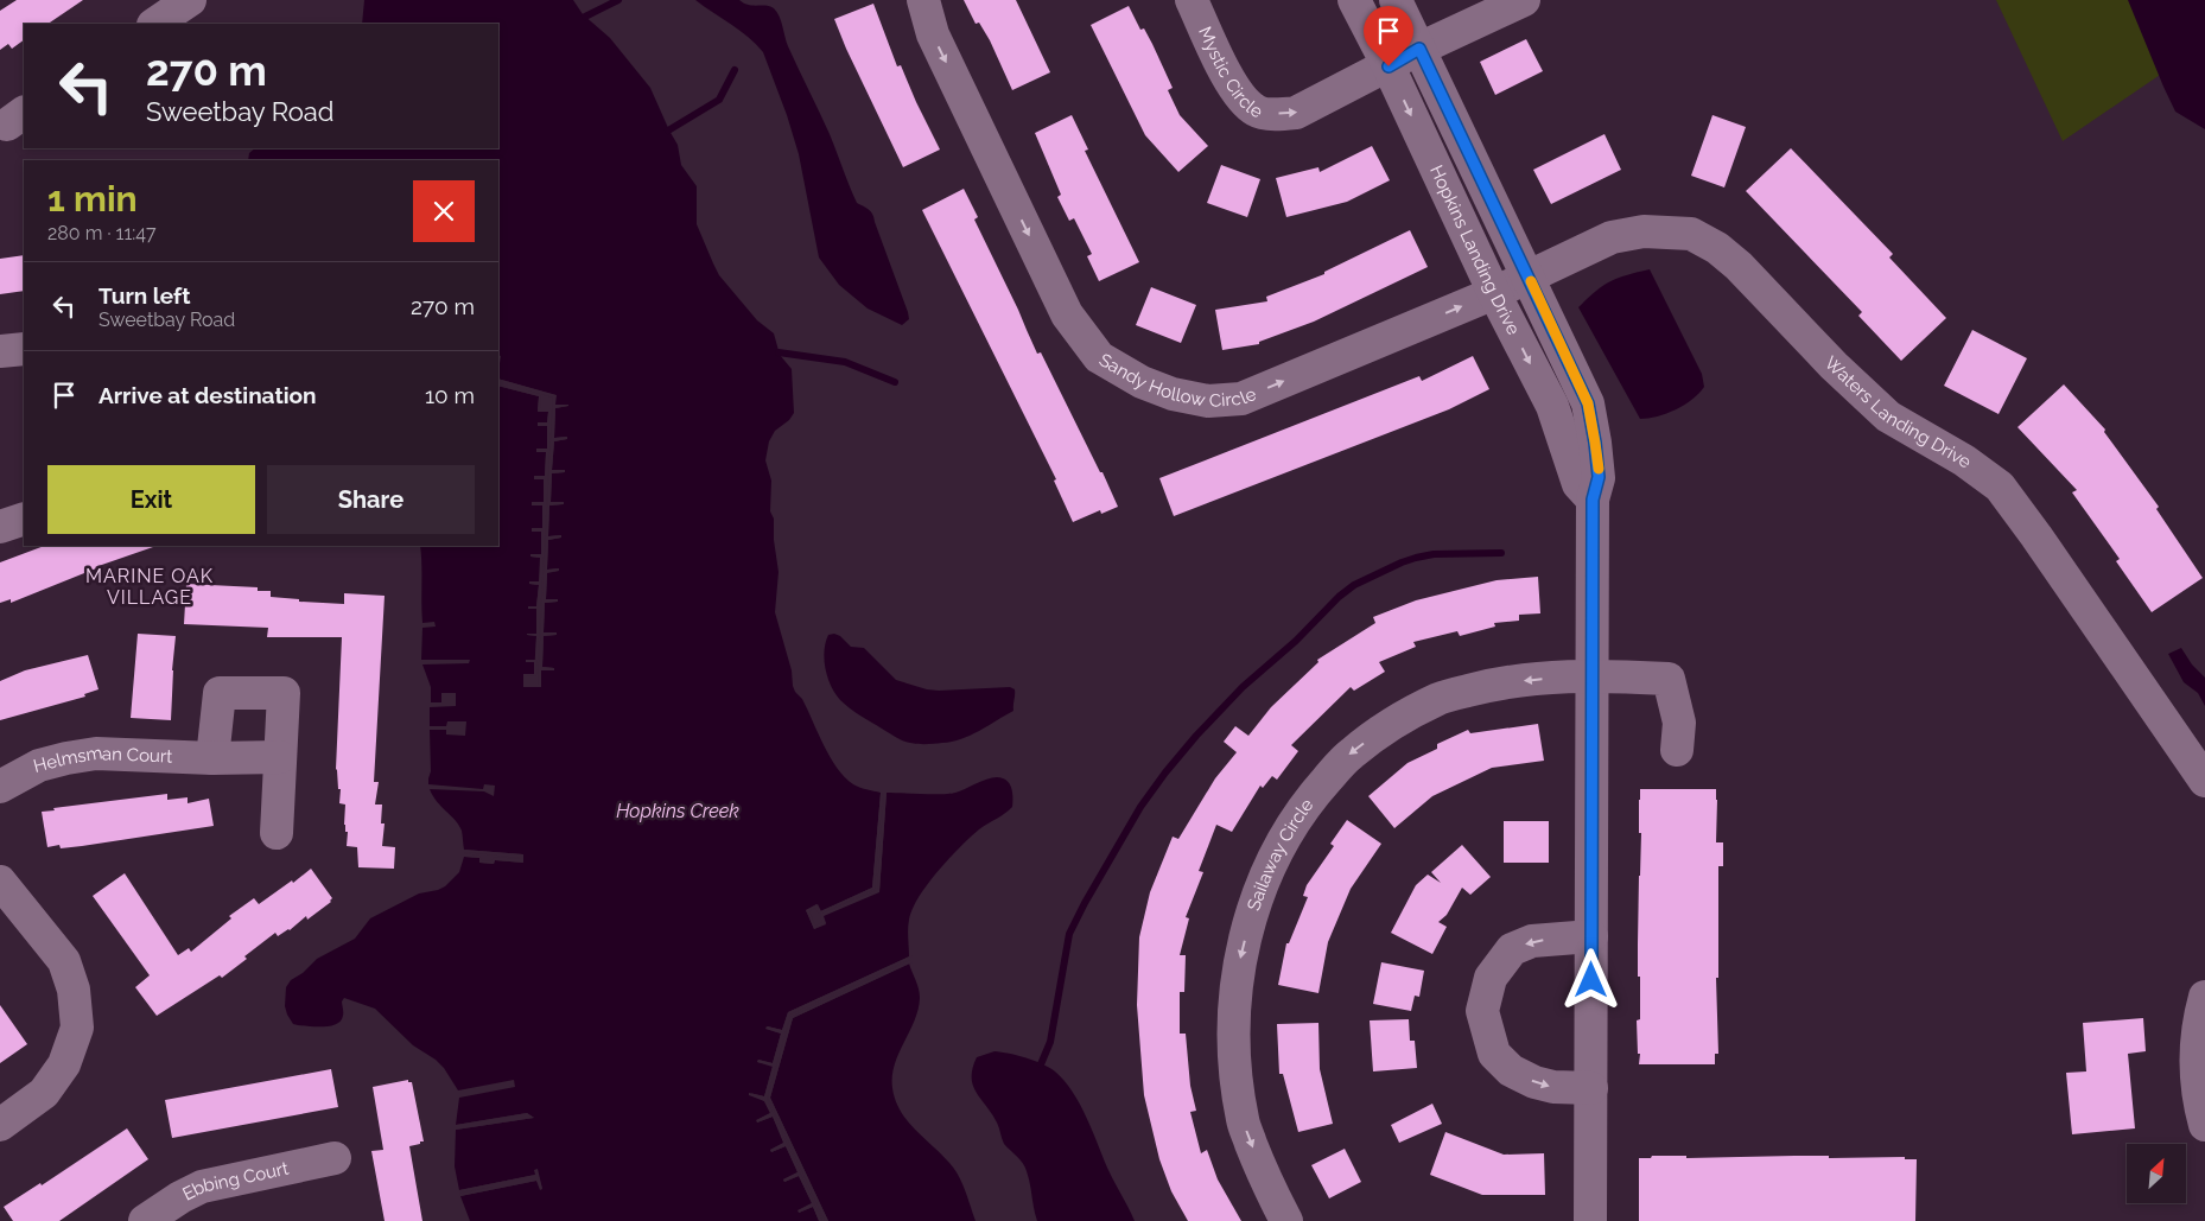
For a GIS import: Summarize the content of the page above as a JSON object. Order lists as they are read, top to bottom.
{
  "streets": {
    "street": [
      "Mystic Circle",
      "Hopkins Landing Drive",
      "Sandy Hollow Circle",
      "Waters Landing Drive",
      "Helmsman Court",
      "Sailaway Circle",
      "Ebbing Court"
    ]
  },
  "crossings": [
    ["Mystic Circle", "Hopkins Landing Drive"],
    ["Hopkins Landing Drive", "Sandy Hollow Circle"],
    ["Hopkins Landing Drive", "Waters Landing Drive"],
    ["Hopkins Landing Drive", "Sailaway Circle"],
    ["Sandy Hollow Circle", "Waters Landing Drive"]
  ],
  "one_way": ["Sailaway Circle"],
  "districts": ["MARINE OAK VILLAGE"],
  "water": ["Hopkins Creek"],
  "north": "top right",
  "page": {
    "turn": ["270 m", "Sweetbay Road"],
    "heading": ["1 min", "280 m · 11:47"],
    "list": [
      {
        "name": "Turn left",
        "note": "Sweetbay Road",
        "value": "270 m"
      },
      {
        "name": "Arrive at destination",
        "value": "10 m"
      }
    ],
    "buttons": ["Exit", "Share"]
  }
}
